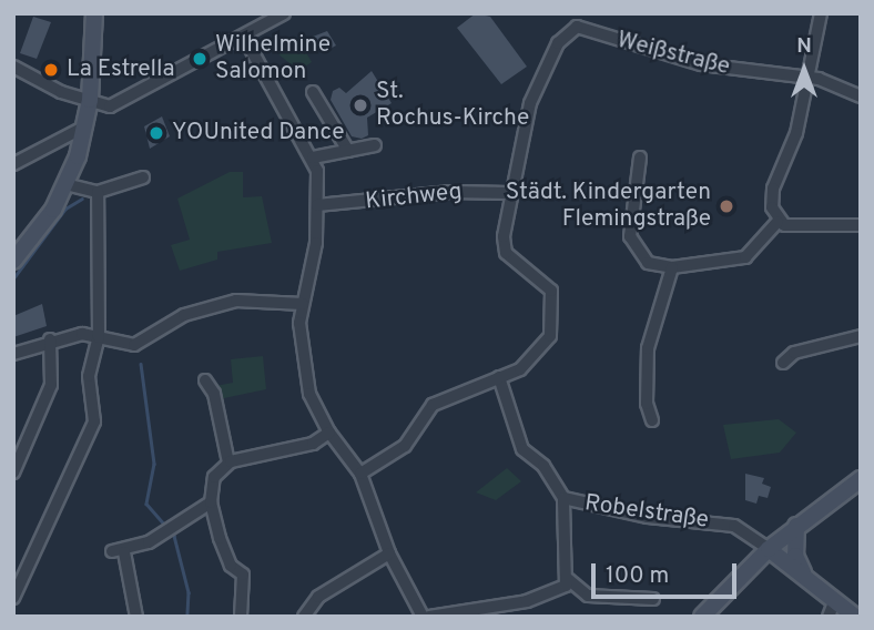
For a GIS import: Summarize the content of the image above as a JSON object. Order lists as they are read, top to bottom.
{
  "streets": {
    "street": ["Weißstraße", "Kirchweg", "Robelstraße"]
  },
  "places": [
    "Wilhelmine Salomon",
    "La Estrella",
    "St. Rochus-Kirche",
    "YOUnited Dance",
    "Städt. Kindergarten Flemingstraße"
  ],
  "scale_bar": "100 m",
  "north": "top"
}
